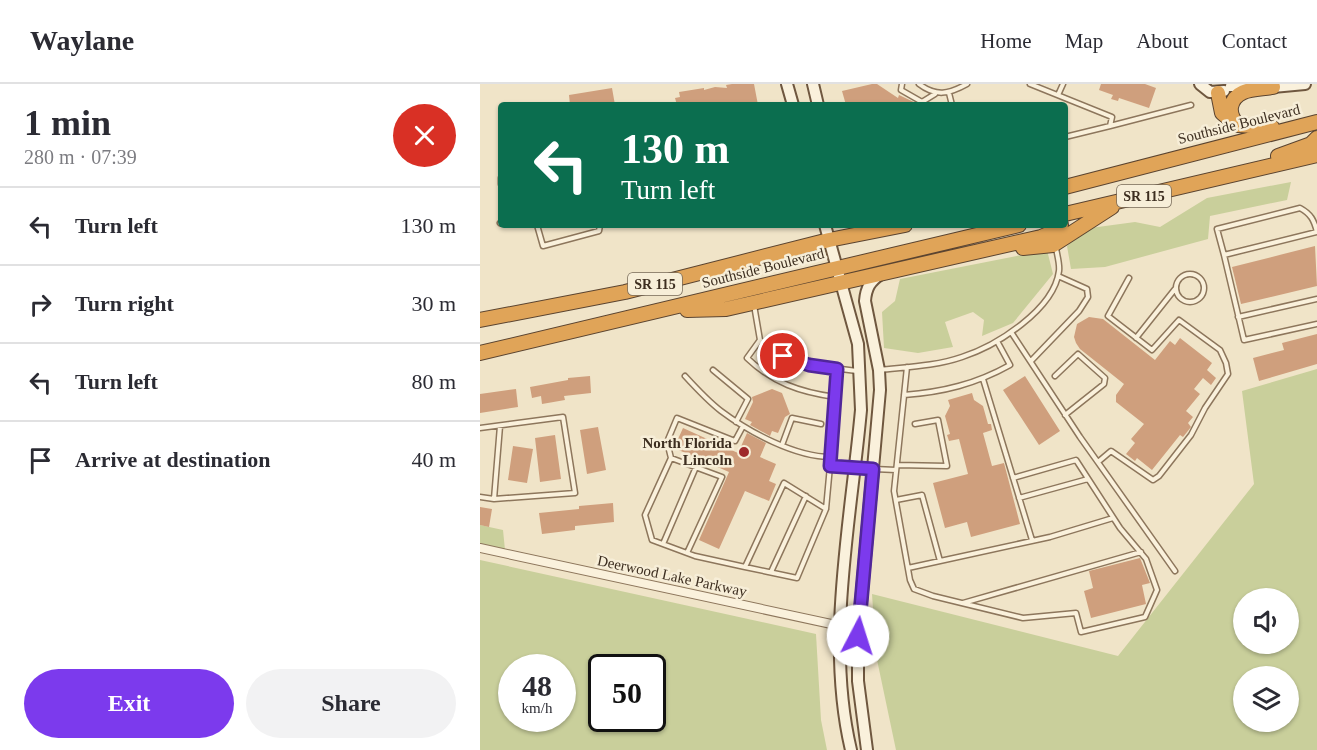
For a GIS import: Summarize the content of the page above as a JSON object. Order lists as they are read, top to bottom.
{
  "streets": {
    "highway": ["Southside Boulevard", "SR 115"],
    "street": ["Deerwood Lake Parkway"]
  },
  "places": ["North Florida Lincoln"],
  "page": {
    "header": "Waylane",
    "nav": [
      "Home",
      "Map",
      "About",
      "Contact"
    ],
    "heading": ["1 min", "280 m · 07:39"],
    "turn": ["130 m", "Turn left"],
    "list": [
      {
        "name": "Turn left",
        "value": "130 m"
      },
      {
        "name": "Turn right",
        "value": "30 m"
      },
      {
        "name": "Turn left",
        "value": "80 m"
      },
      {
        "name": "Arrive at destination",
        "value": "40 m"
      }
    ],
    "speed": "48 km/h",
    "limit": "50",
    "buttons": ["Exit", "Share"]
  }
}
